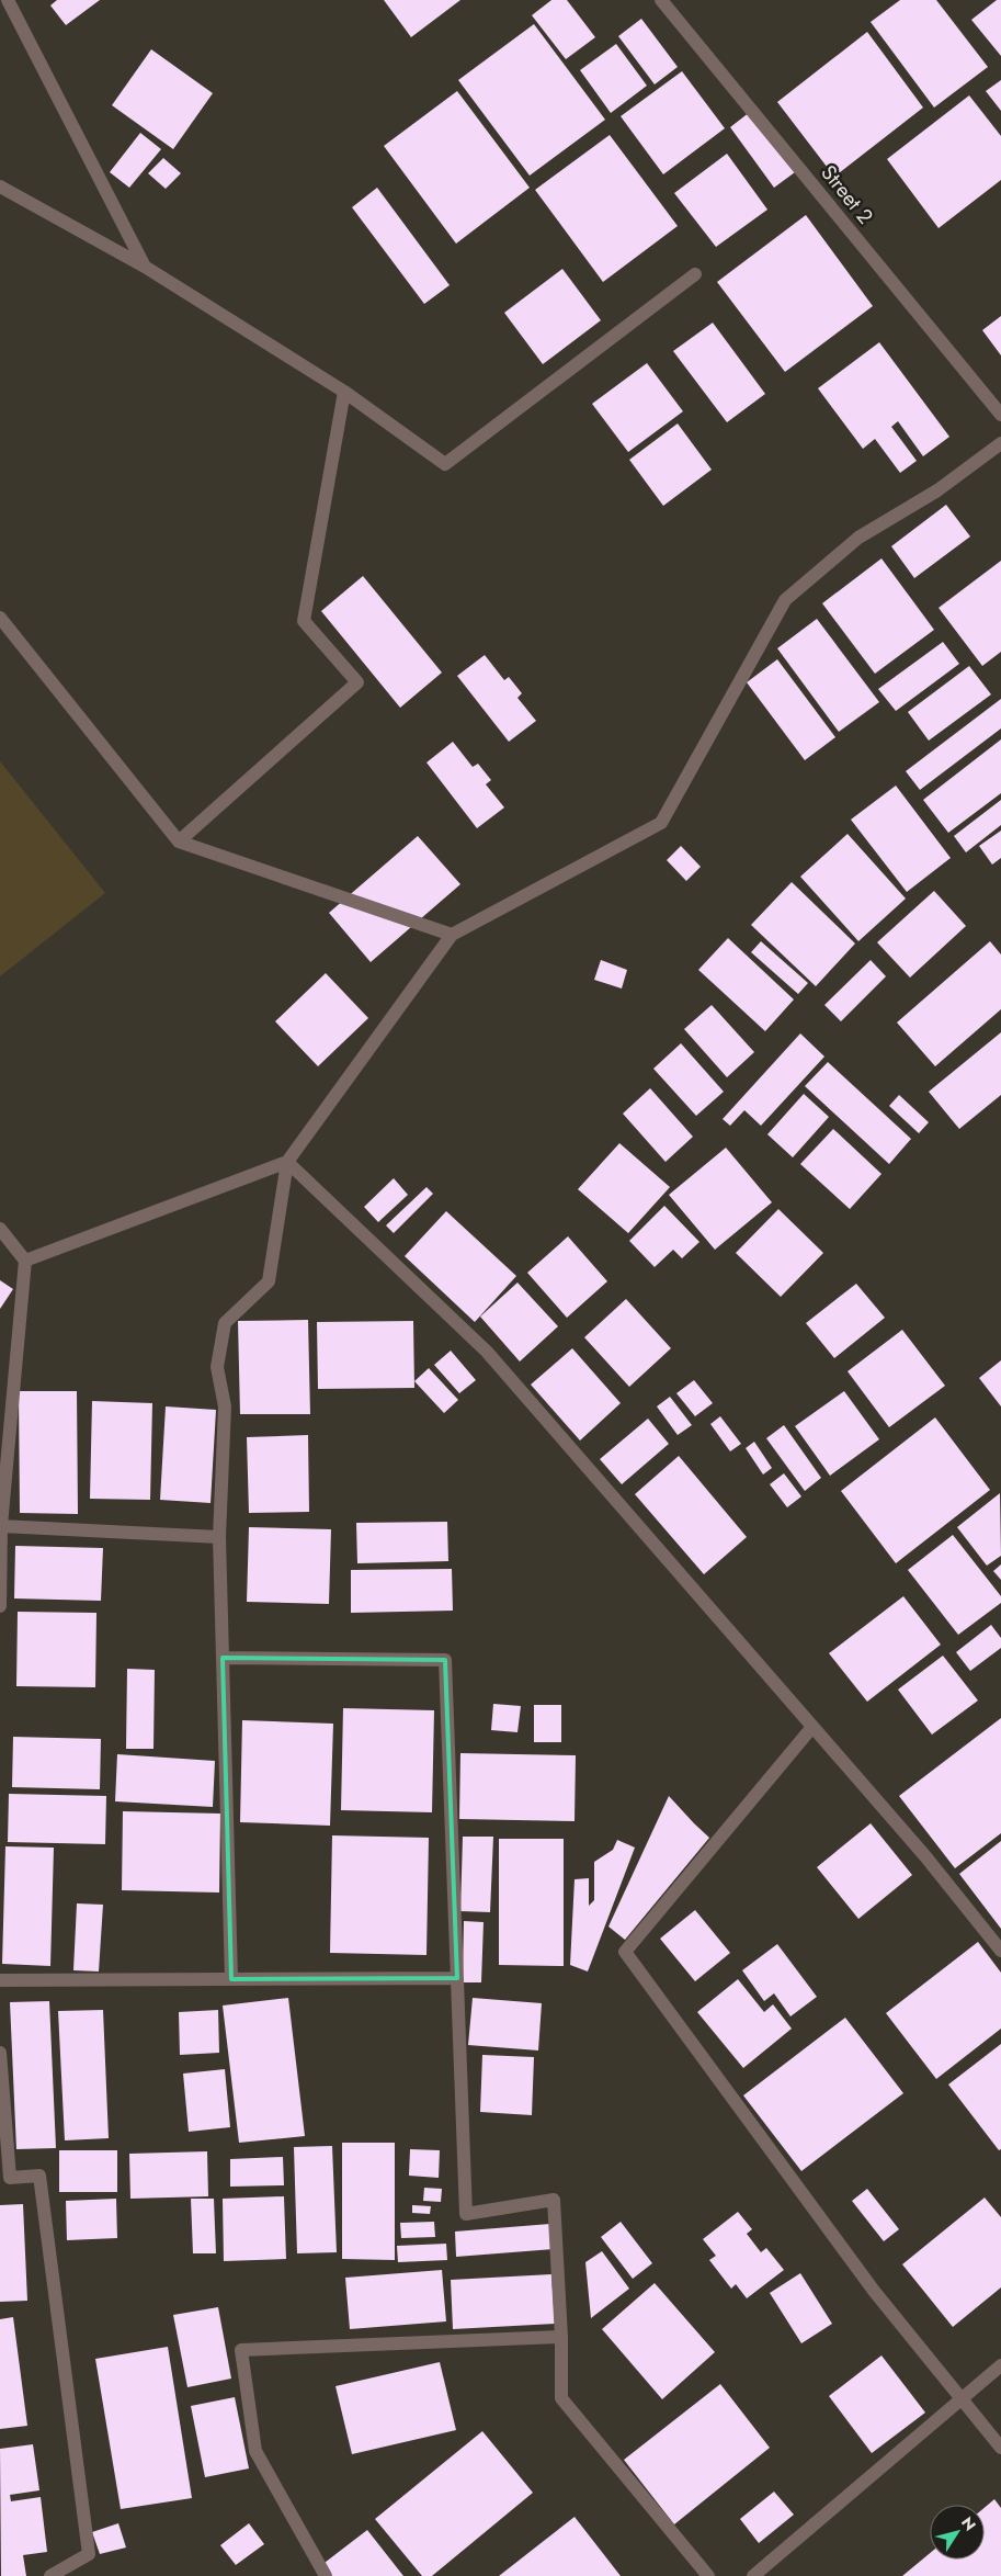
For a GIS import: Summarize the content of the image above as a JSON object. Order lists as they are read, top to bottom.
{
  "streets": {
    "street": ["Street 2"]
  },
  "north": "top right"
}
